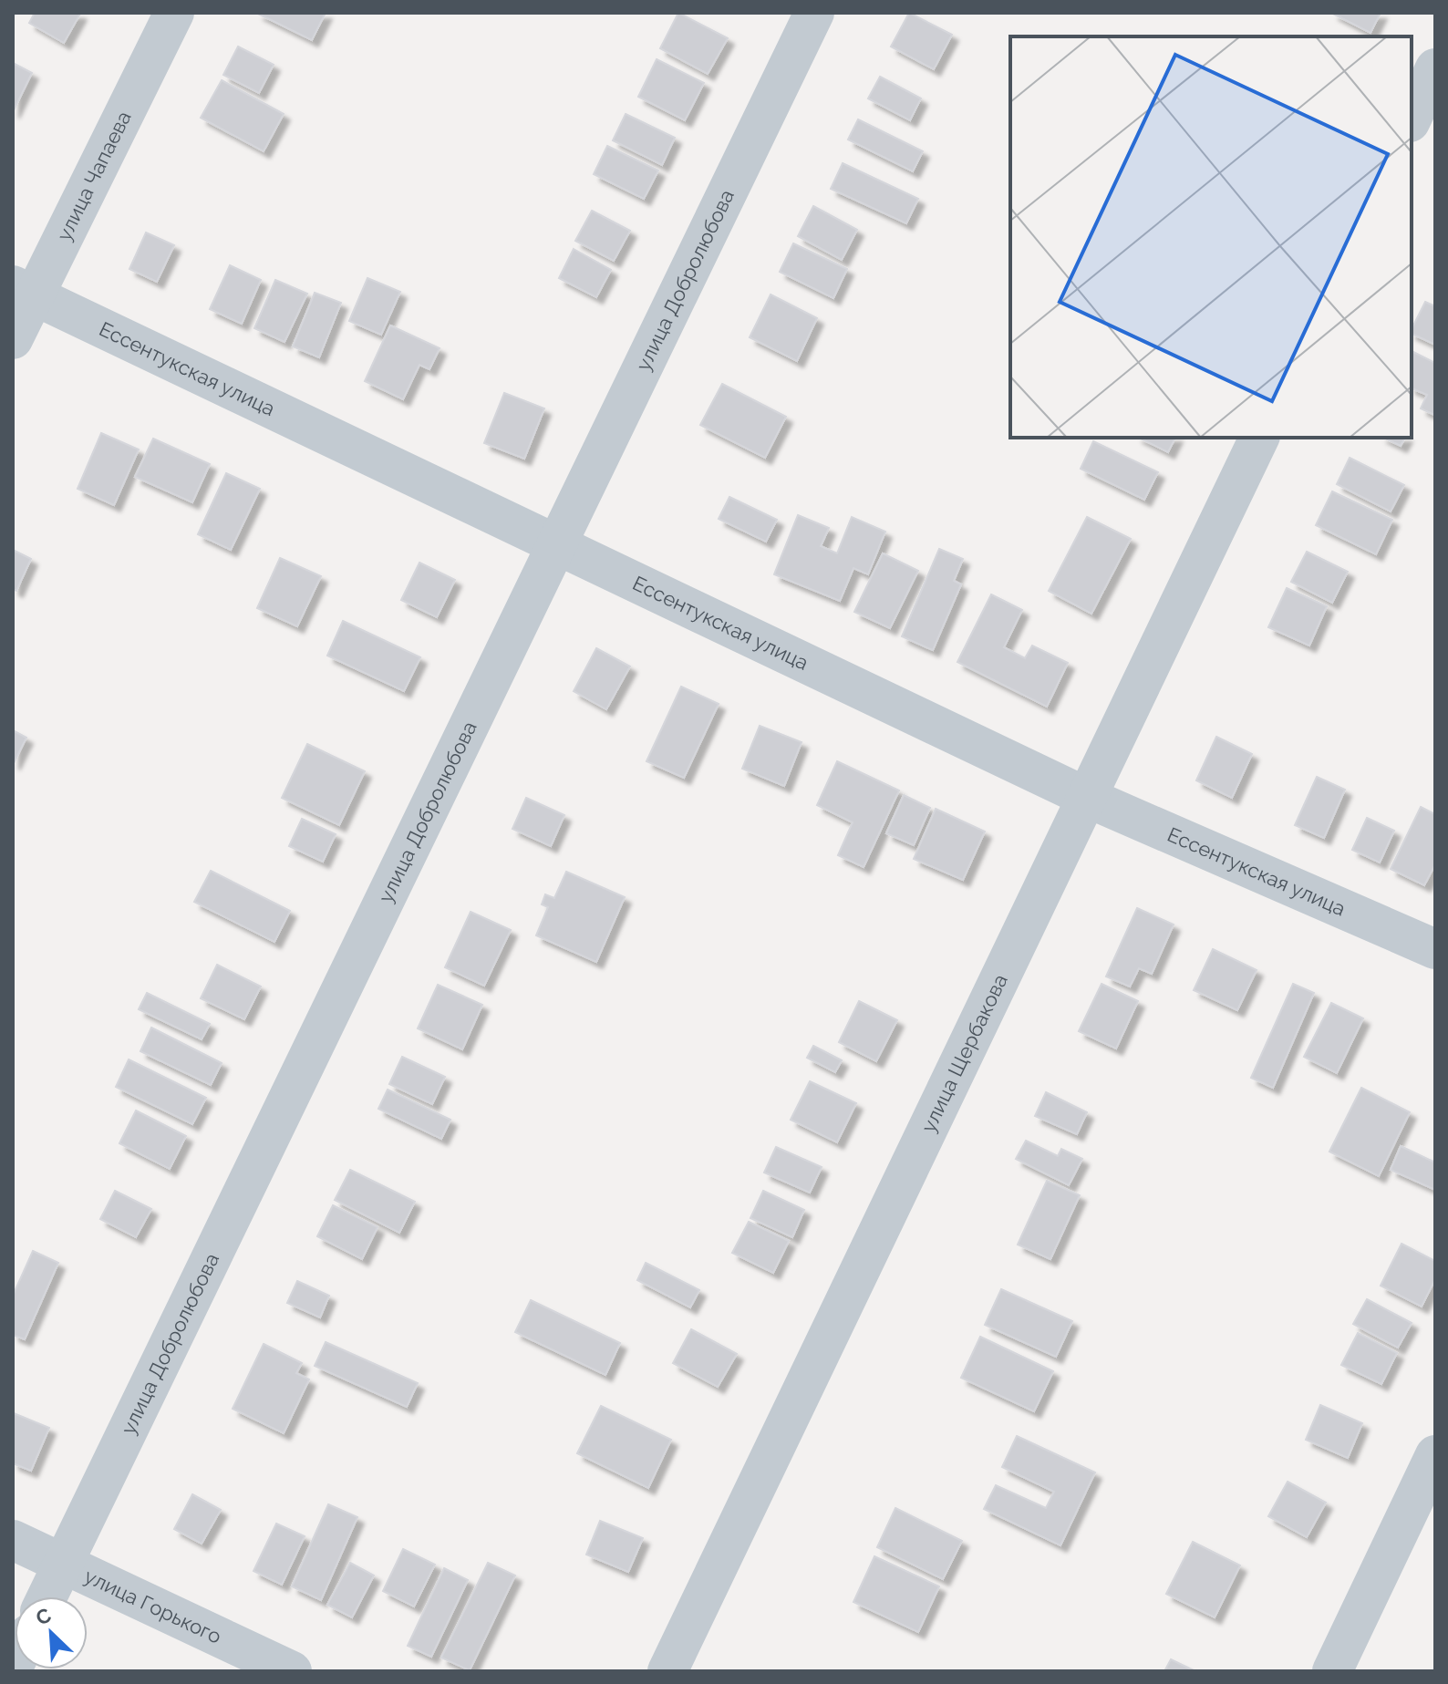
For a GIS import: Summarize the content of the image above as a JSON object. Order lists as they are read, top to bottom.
{
  "streets": {
    "street": [
      "улица Чапаева",
      "улица Добролюбова",
      "Ессентукская улица",
      "улица Щербакова",
      "улица Горького"
    ]
  },
  "crossings": [
    ["улица Чапаева", "Ессентукская улица"],
    ["улица Добролюбова", "Ессентукская улица"],
    ["улица Добролюбова", "улица Горького"],
    ["Ессентукская улица", "улица Щербакова"]
  ],
  "north": "top left"
}
